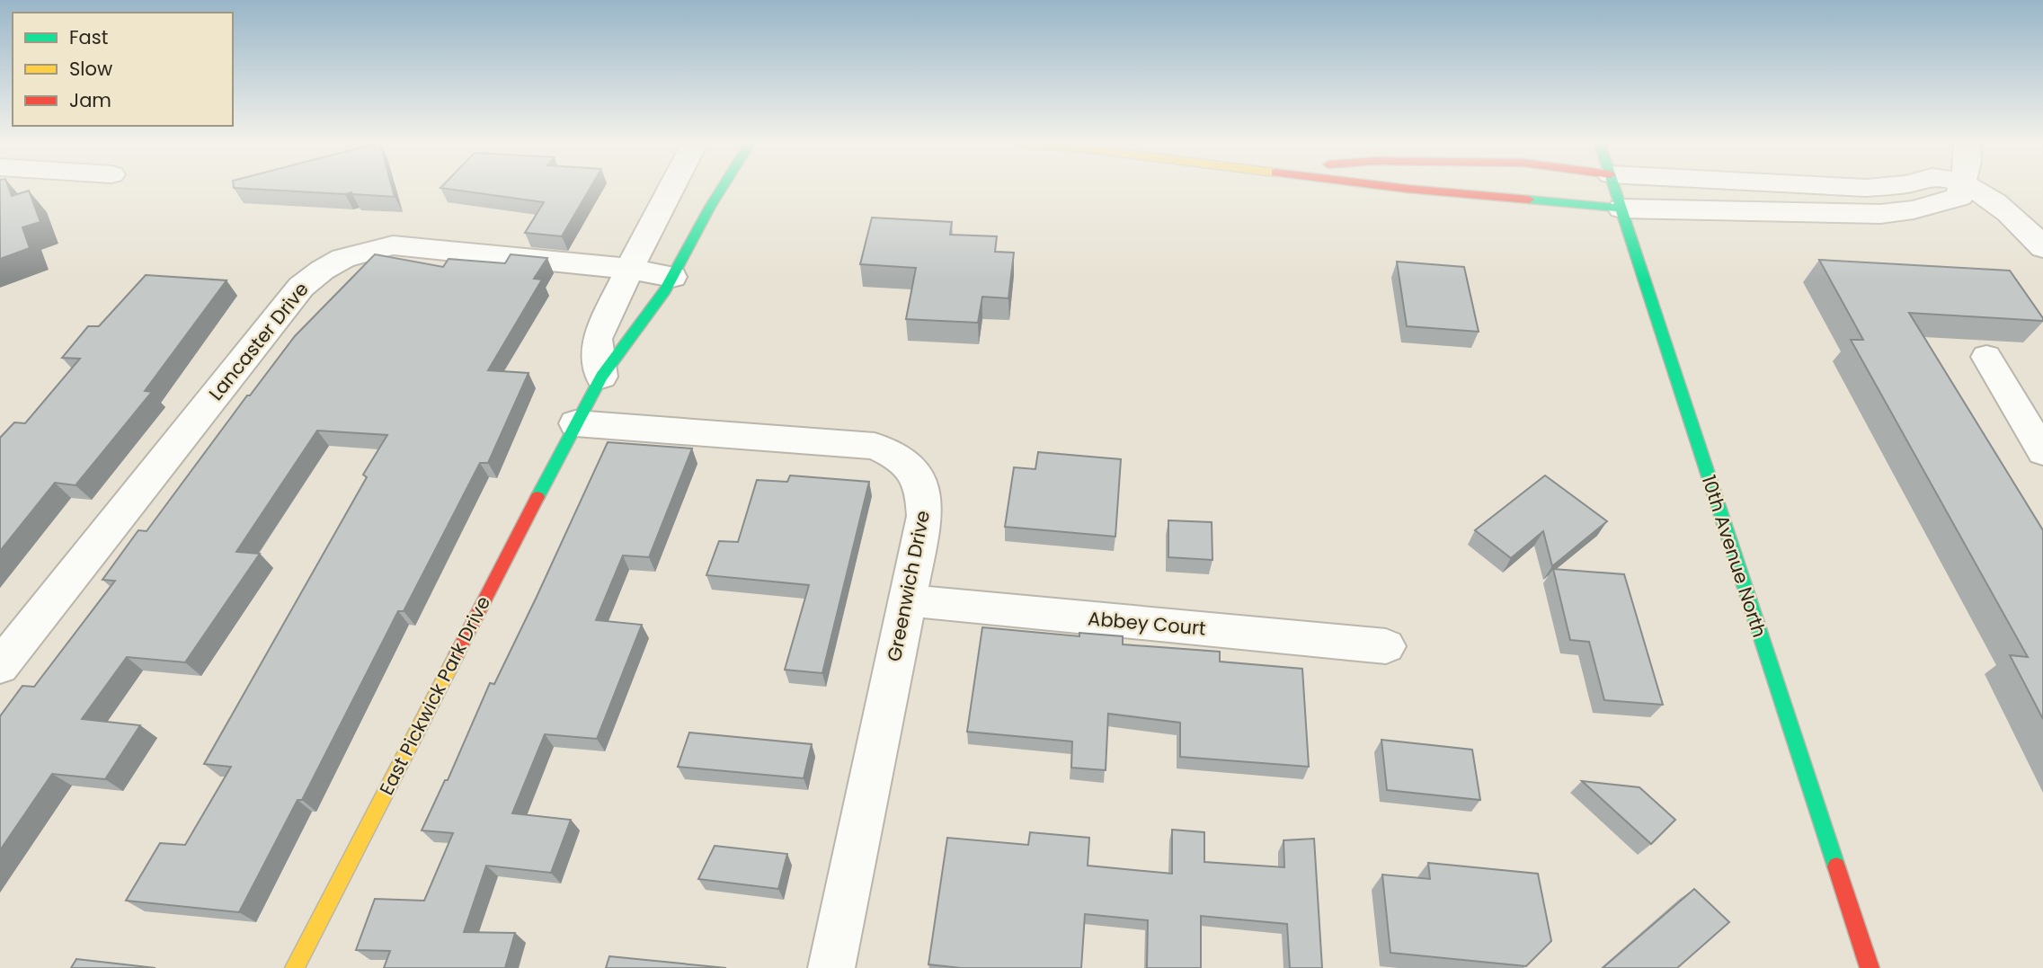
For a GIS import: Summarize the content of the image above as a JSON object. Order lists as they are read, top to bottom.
{
  "streets": {
    "street": [
      "Lancaster Drive",
      "10th Avenue North",
      "Greenwich Drive",
      "Abbey Court",
      "East Pickwick Park Drive"
    ]
  },
  "crossings": [
    ["Lancaster Drive", "East Pickwick Park Drive"],
    ["Greenwich Drive", "Abbey Court"],
    ["Greenwich Drive", "East Pickwick Park Drive"]
  ],
  "legend": ["Fast", "Slow", "Jam"]
}
